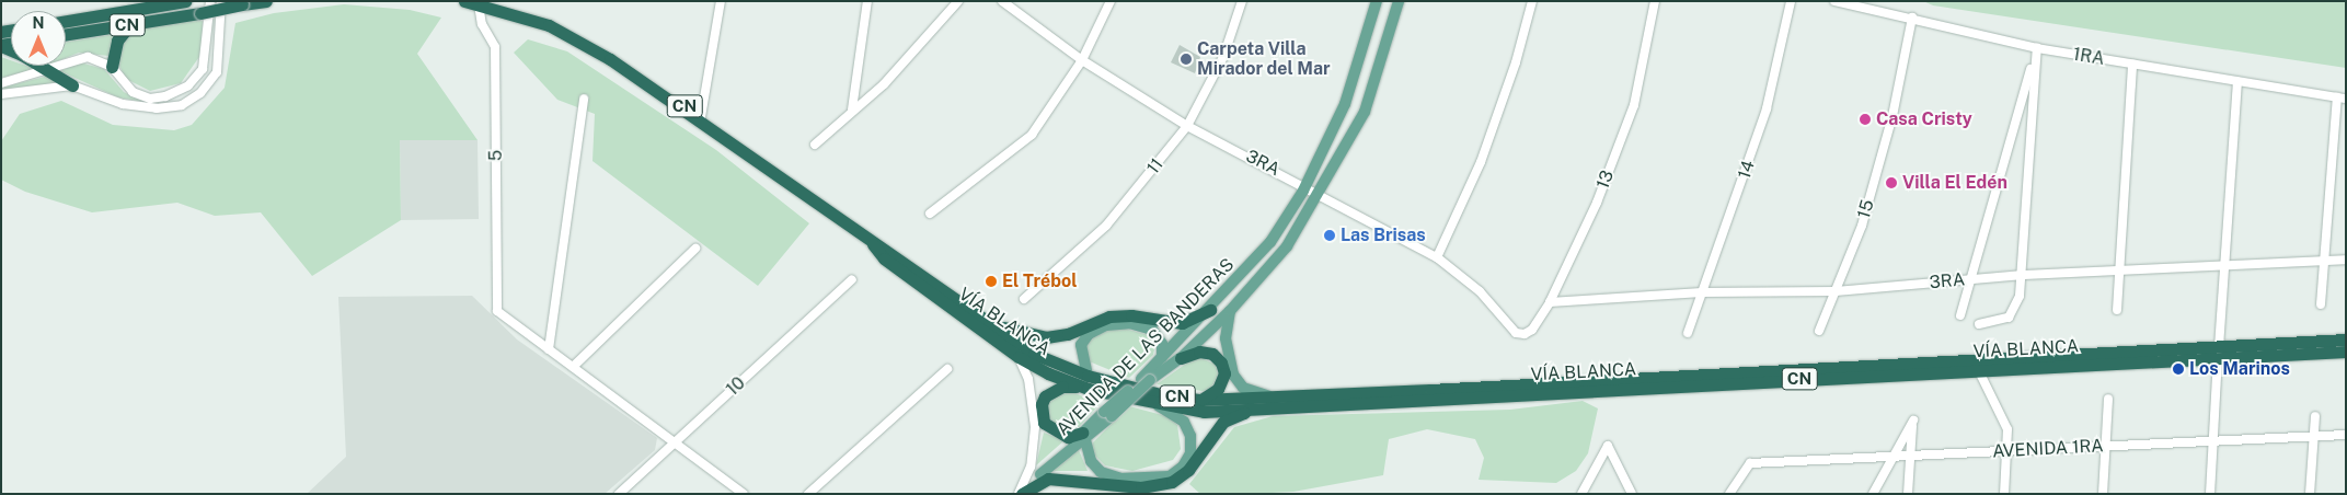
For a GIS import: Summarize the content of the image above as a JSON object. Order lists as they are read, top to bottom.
{
  "streets": {
    "highway": ["CN", "VÍA BLANCA"],
    "main road": ["AVENIDA DE LAS BANDERAS"],
    "street": [
      "1RA",
      "5",
      "3RA",
      "11",
      "14",
      "13",
      "15",
      "10",
      "AVENIDA 1RA"
    ]
  },
  "crossings": [
    ["1RA", "15"],
    ["5", "VÍA BLANCA"],
    ["3RA", "11"],
    ["3RA", "14"],
    ["3RA", "13"],
    ["3RA", "15"],
    ["3RA", "AVENIDA DE LAS BANDERAS"]
  ],
  "places": [
    "Carpeta Villa Mirador del Mar",
    "Casa Cristy",
    "Villa El Edén",
    "Las Brisas",
    "El Trébol",
    "Los Marinos"
  ],
  "north": "top"
}
